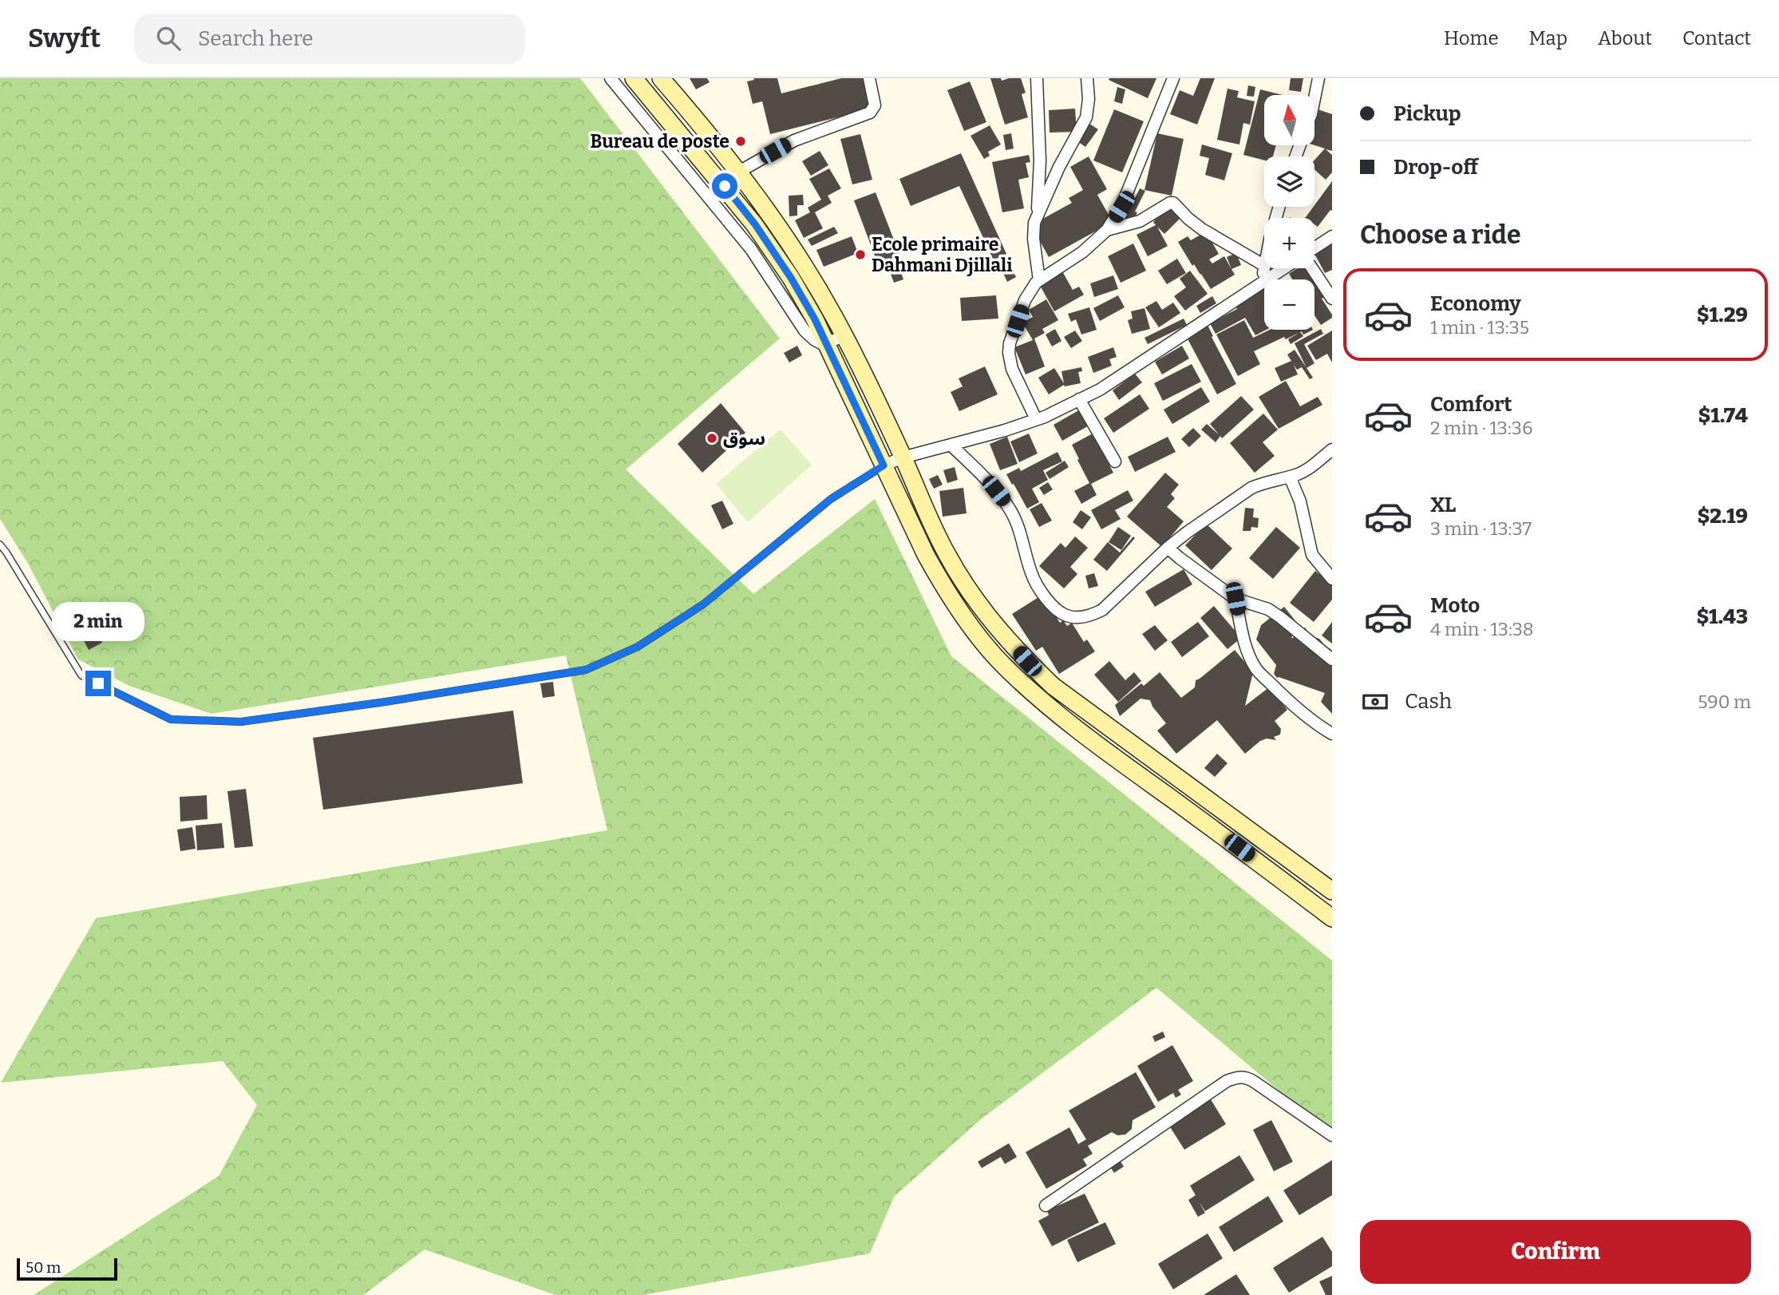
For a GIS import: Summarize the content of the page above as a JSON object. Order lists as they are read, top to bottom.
{
  "places": ["Bureau de poste", "Ecole primaire Dahmani Djillali", "سوق"],
  "scale_bar": "50 m",
  "north": "top",
  "page": {
    "header": "Swyft",
    "search": "Search here",
    "nav": [
      "Home",
      "Map",
      "About",
      "Contact"
    ],
    "banner": ["Pickup", "Drop-off"],
    "map_buttons": ["+", "−"],
    "heading": "Choose a ride",
    "list": [
      {
        "name": "Economy",
        "note": "1 min · 13:35",
        "value": "$1.29"
      },
      {
        "name": "Comfort",
        "note": "2 min · 13:36",
        "value": "$1.74"
      },
      {
        "name": "XL",
        "note": "3 min · 13:37",
        "value": "$2.19"
      },
      {
        "name": "Moto",
        "note": "4 min · 13:38",
        "value": "$1.43"
      }
    ],
    "bubble": "2 min",
    "pay": ["Cash", "590 m"],
    "buttons": "Confirm",
    "scale": "50 m"
  }
}
